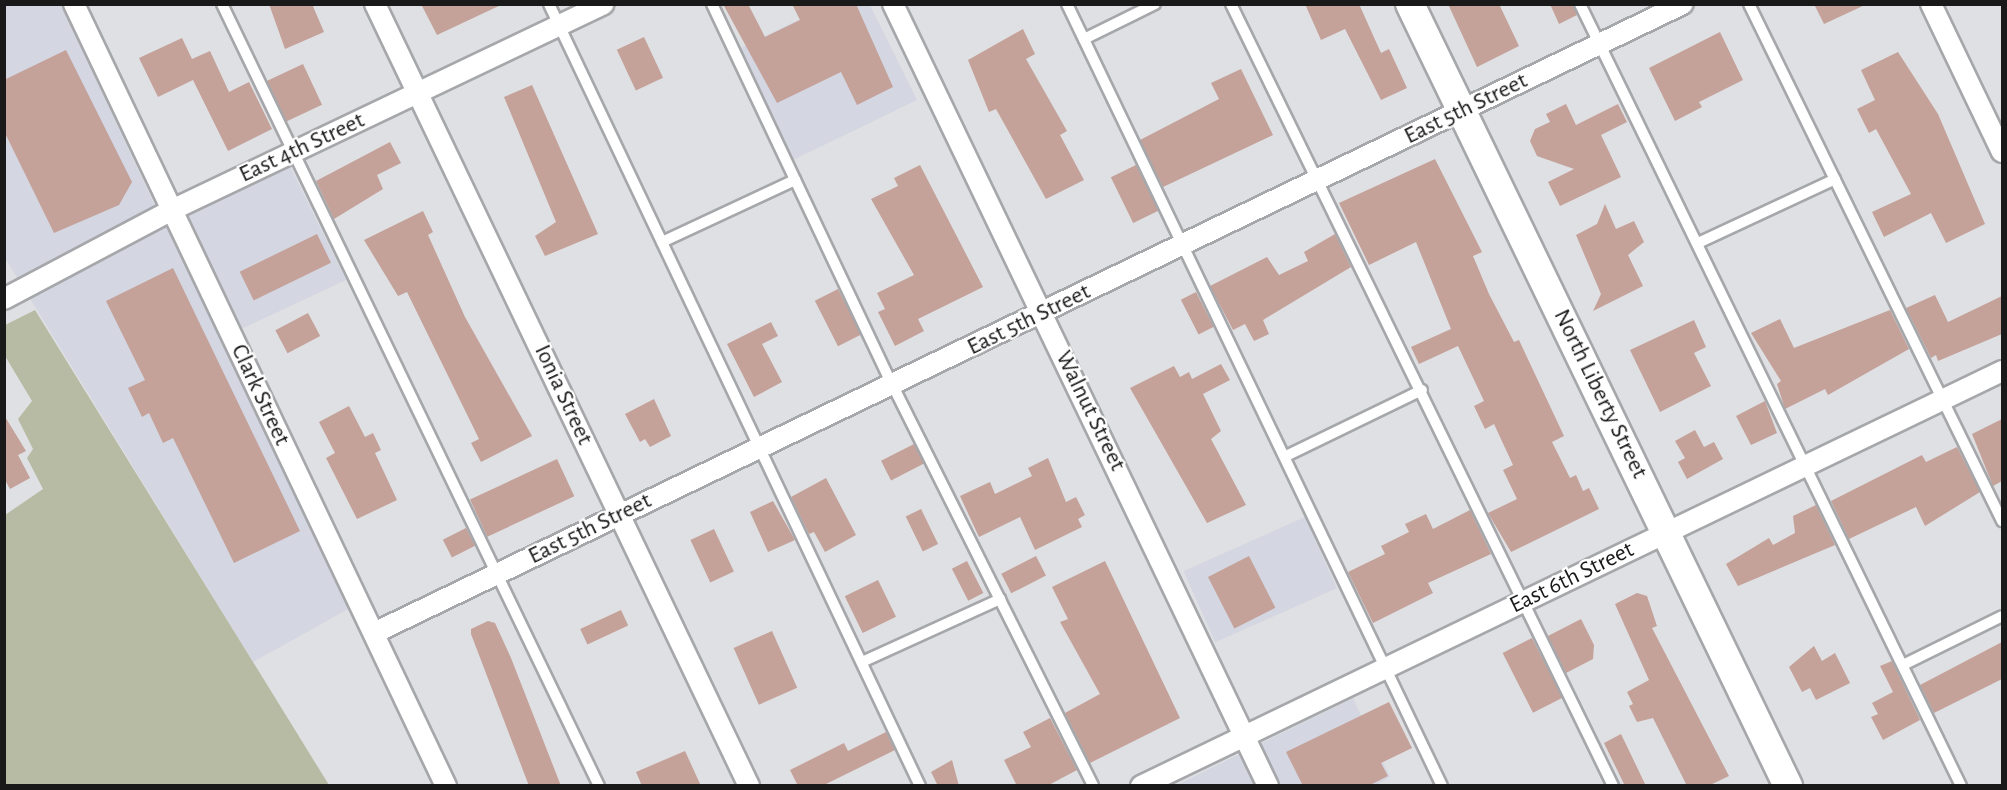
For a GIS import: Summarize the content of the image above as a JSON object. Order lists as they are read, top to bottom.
{
  "streets": {
    "street": [
      "East 5th Street",
      "East 4th Street",
      "North Liberty Street",
      "Clark Street",
      "Ionia Street",
      "Walnut Street",
      "East 6th Street"
    ]
  },
  "crossings": [
    ["East 5th Street", "North Liberty Street"],
    ["East 5th Street", "Clark Street"],
    ["East 5th Street", "Ionia Street"],
    ["East 5th Street", "Walnut Street"],
    ["East 4th Street", "Clark Street"],
    ["East 4th Street", "Ionia Street"],
    ["North Liberty Street", "East 6th Street"],
    ["Walnut Street", "East 6th Street"]
  ]
}
